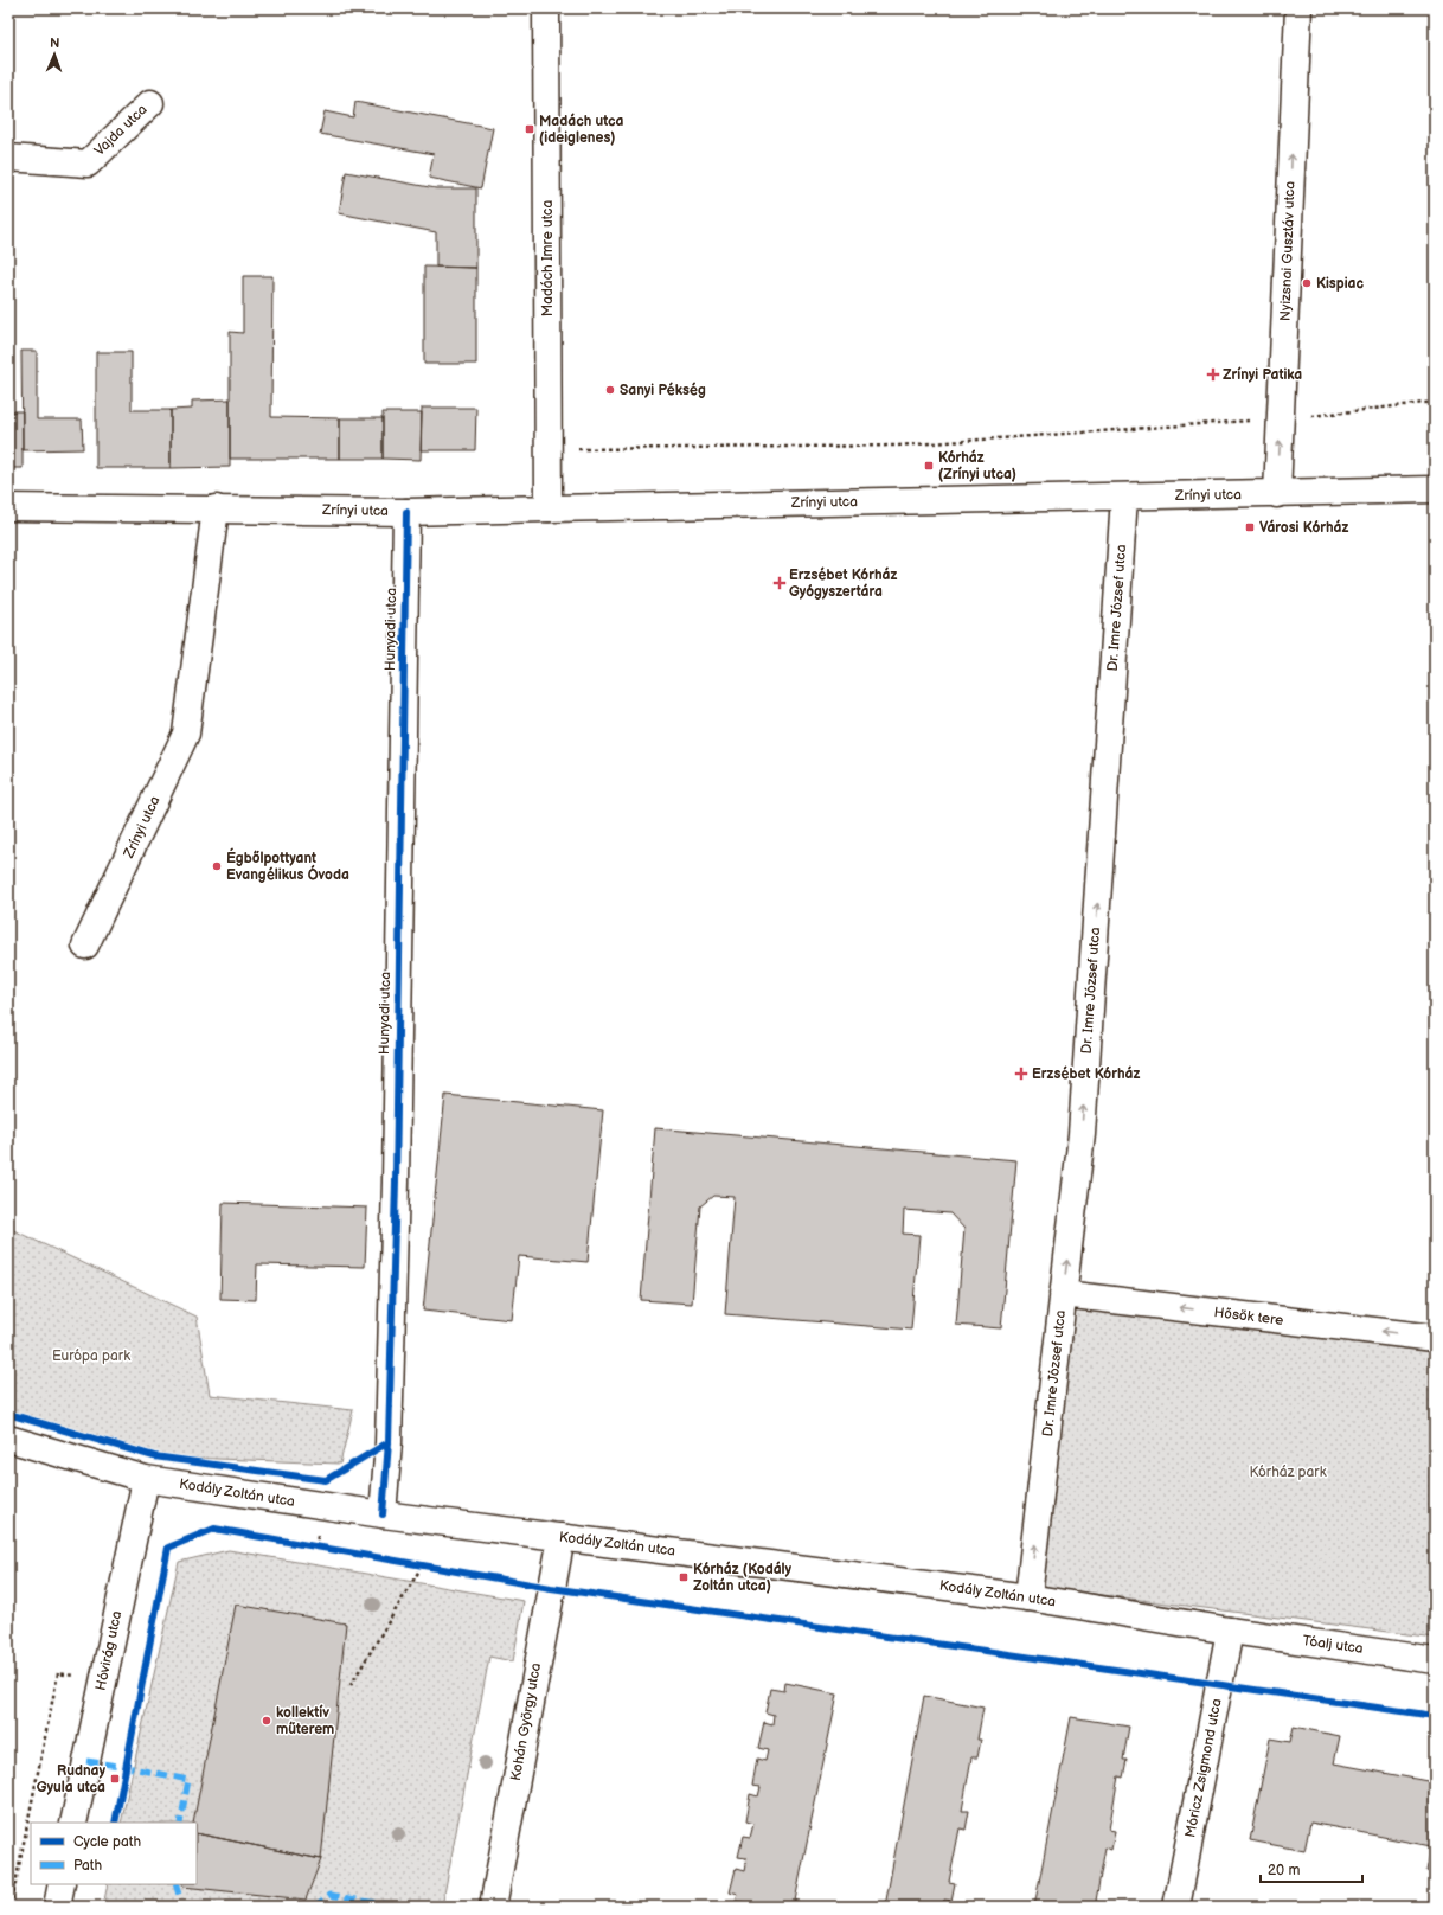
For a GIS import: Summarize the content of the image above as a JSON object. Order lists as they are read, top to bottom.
{
  "streets": {
    "street": [
      "Vajda utca",
      "Nyizsnai Gusztáv utca",
      "Madách Imre utca",
      "Zrínyi utca",
      "Dr. Imre József utca",
      "Hunyadi utca",
      "Hősök tere",
      "Kodály Zoltán utca",
      "Tóalj utca",
      "Hóvirág utca",
      "Kohán György utca",
      "Móricz Zsigmond utca"
    ]
  },
  "crossings": [
    ["Nyizsnai Gusztáv utca", "Zrínyi utca"],
    ["Madách Imre utca", "Zrínyi utca"],
    ["Zrínyi utca", "Dr. Imre József utca"],
    ["Zrínyi utca", "Hunyadi utca"],
    ["Dr. Imre József utca", "Hősök tere"],
    ["Dr. Imre József utca", "Kodály Zoltán utca"],
    ["Hunyadi utca", "Kodály Zoltán utca"],
    ["Kodály Zoltán utca", "Tóalj utca"],
    ["Kodály Zoltán utca", "Hóvirág utca"],
    ["Kodály Zoltán utca", "Kohán György utca"],
    ["Kodály Zoltán utca", "Móricz Zsigmond utca"],
    ["Tóalj utca", "Móricz Zsigmond utca"]
  ],
  "one_way": ["Nyizsnai Gusztáv utca", "Dr. Imre József utca", "Hősök tere"],
  "parks": ["Európa park", "Kórház park"],
  "places": {
    "transit": [
      "Madách utca (ideiglenes)",
      "Kórház (Zrínyi utca)",
      "Városi Kórház",
      "Kórház (Kodály Zoltán utca)",
      "Rudnay Gyula utca"
    ],
    "other": [
      "Kispiac",
      "Sanyi Pékség",
      "Égbőlpottyant Evangélikus Óvoda",
      "kollektív műterem"
    ],
    "health": ["Zrínyi Patika", "Erzsébet Kórház Gyógyszertára", "Erzsébet Kórház"]
  },
  "legend": ["Cycle path", "Path"],
  "scale_bar": "20 m",
  "north": "top"
}
